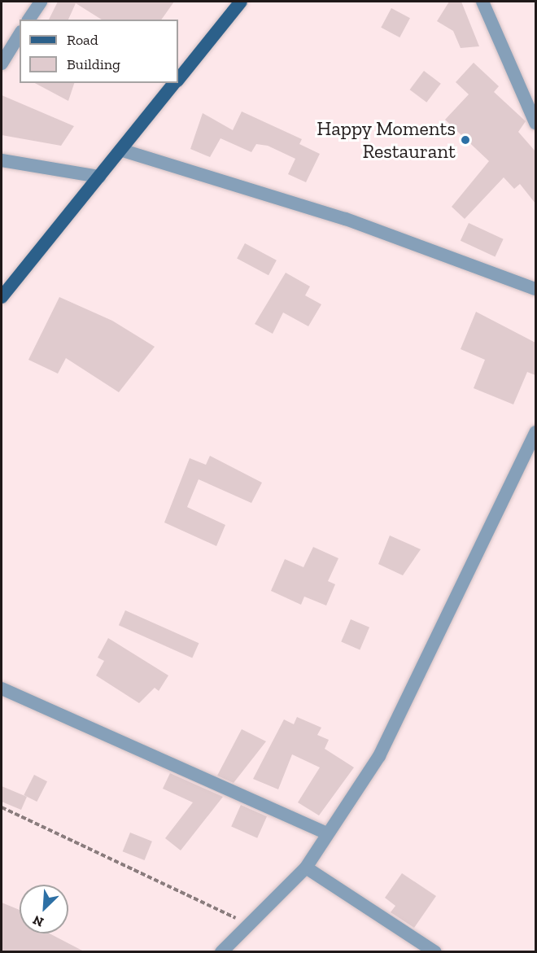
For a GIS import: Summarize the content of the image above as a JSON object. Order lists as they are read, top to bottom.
{
  "places": ["Happy Moments Restaurant"],
  "legend": ["Road", "Building"],
  "north": "bottom left"
}
